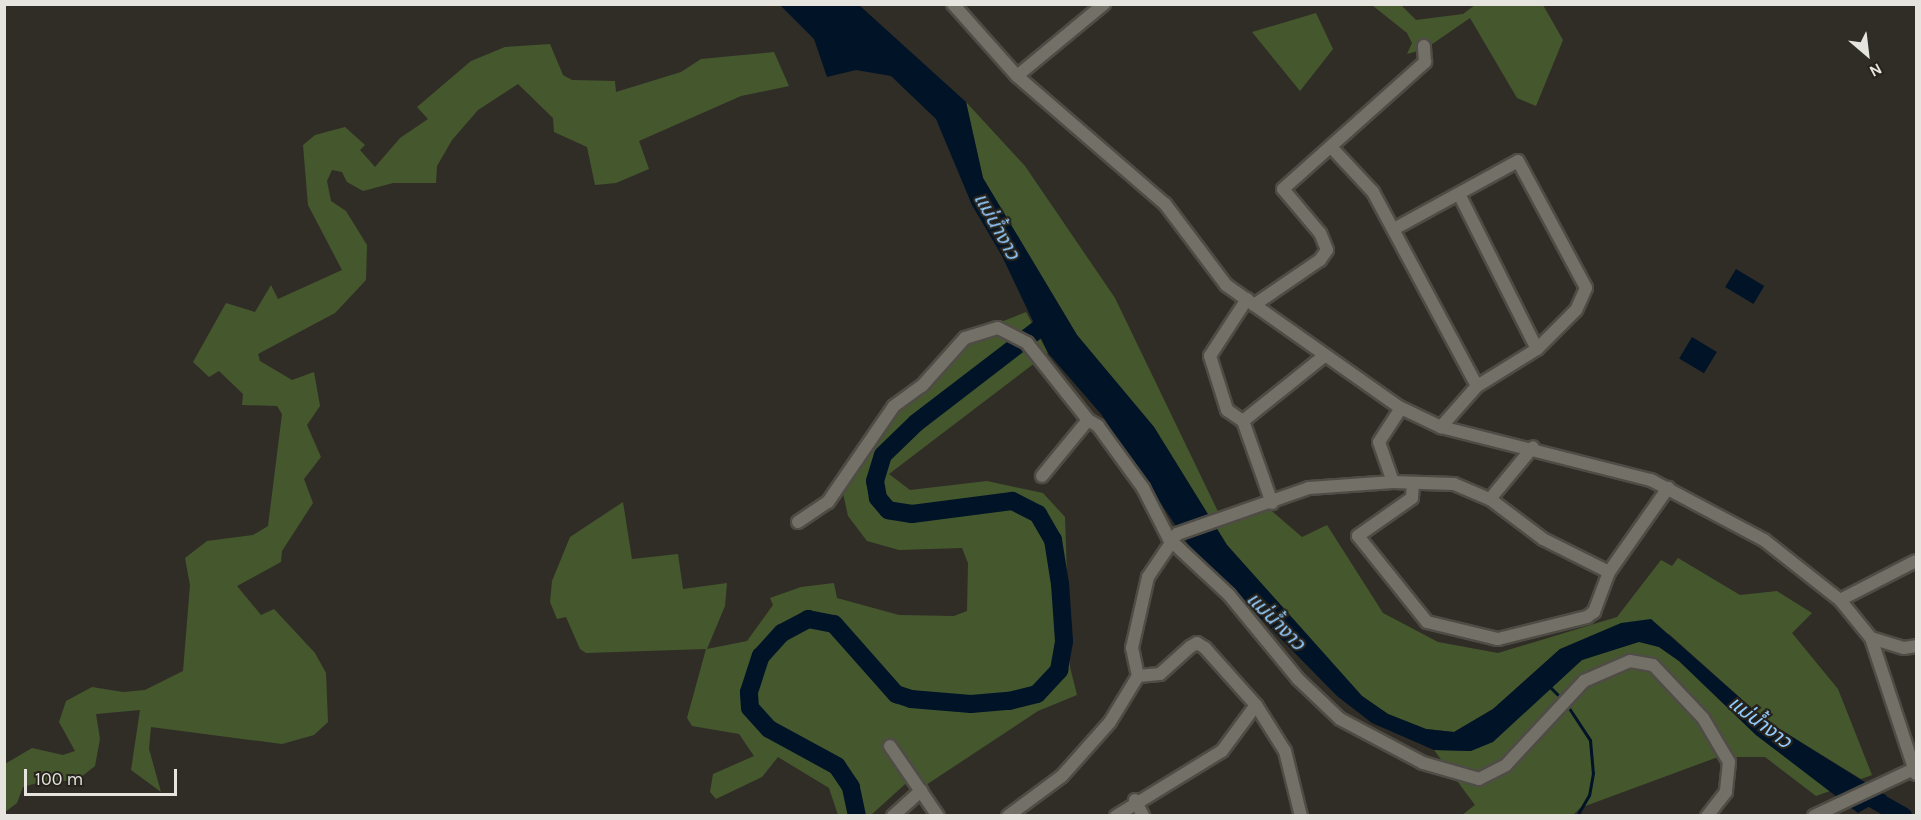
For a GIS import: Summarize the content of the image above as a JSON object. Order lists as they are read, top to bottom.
{
  "water": ["แม่น้ำงาว"],
  "scale_bar": "100 m",
  "north": "bottom right"
}
